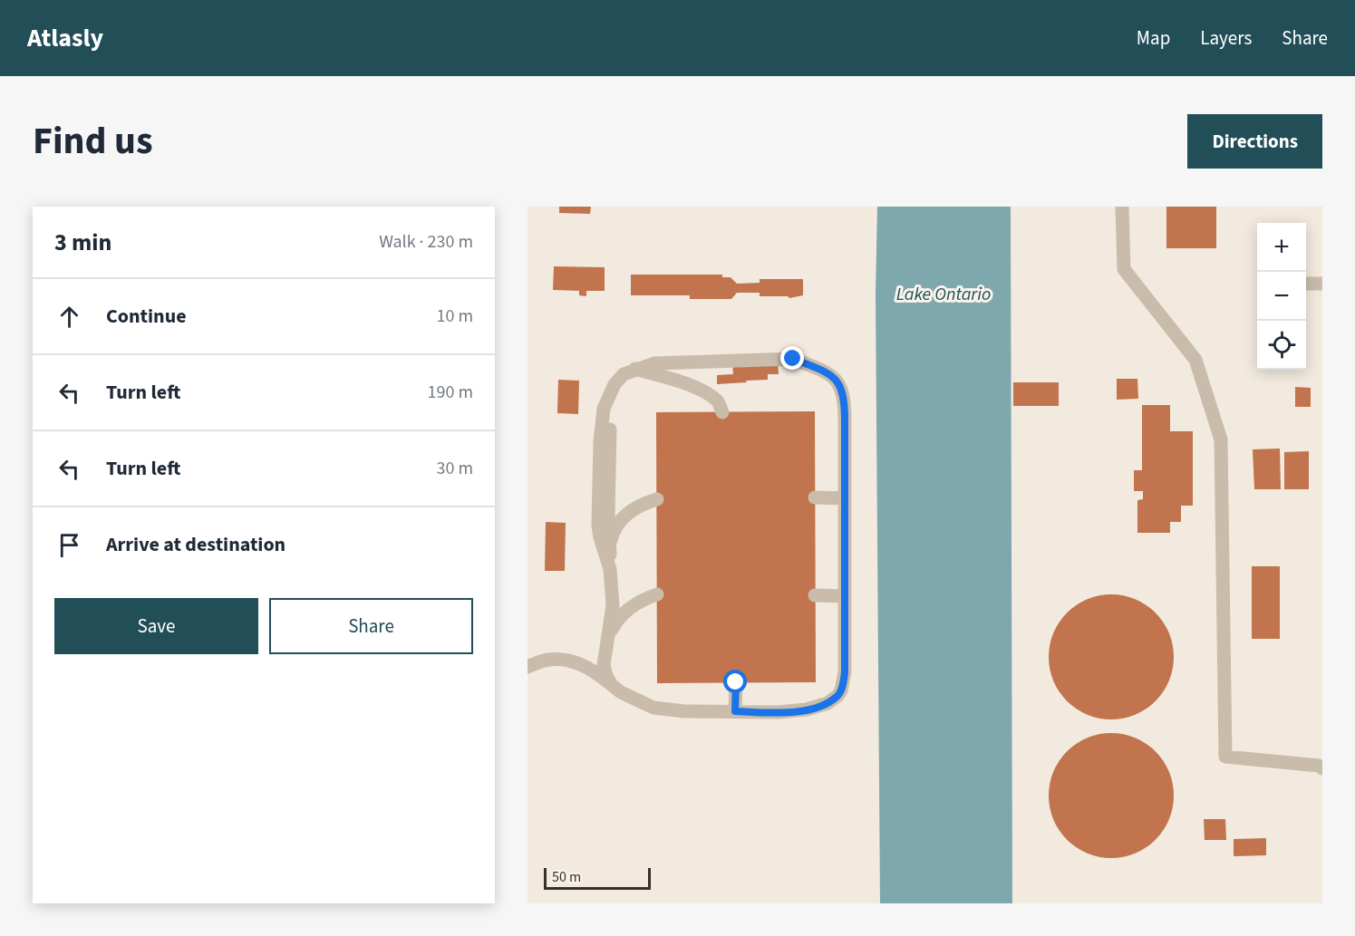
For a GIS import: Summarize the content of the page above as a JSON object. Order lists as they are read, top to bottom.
{
  "water": ["Lake Ontario"],
  "scale_bar": "50 m",
  "page": {
    "header": "Atlasly",
    "nav": ["Map", "Layers", "Share"],
    "title": "Find us",
    "buttons": [
      "Directions",
      ["Save", "Share"]
    ],
    "heading": ["3 min", "Walk · 230 m"],
    "map_buttons": ["+", "−"],
    "list": [
      ["Continue", "10 m"],
      ["Turn left", "190 m"],
      ["Turn left", "30 m"],
      "Arrive at destination"
    ],
    "scale": "50 m"
  }
}
